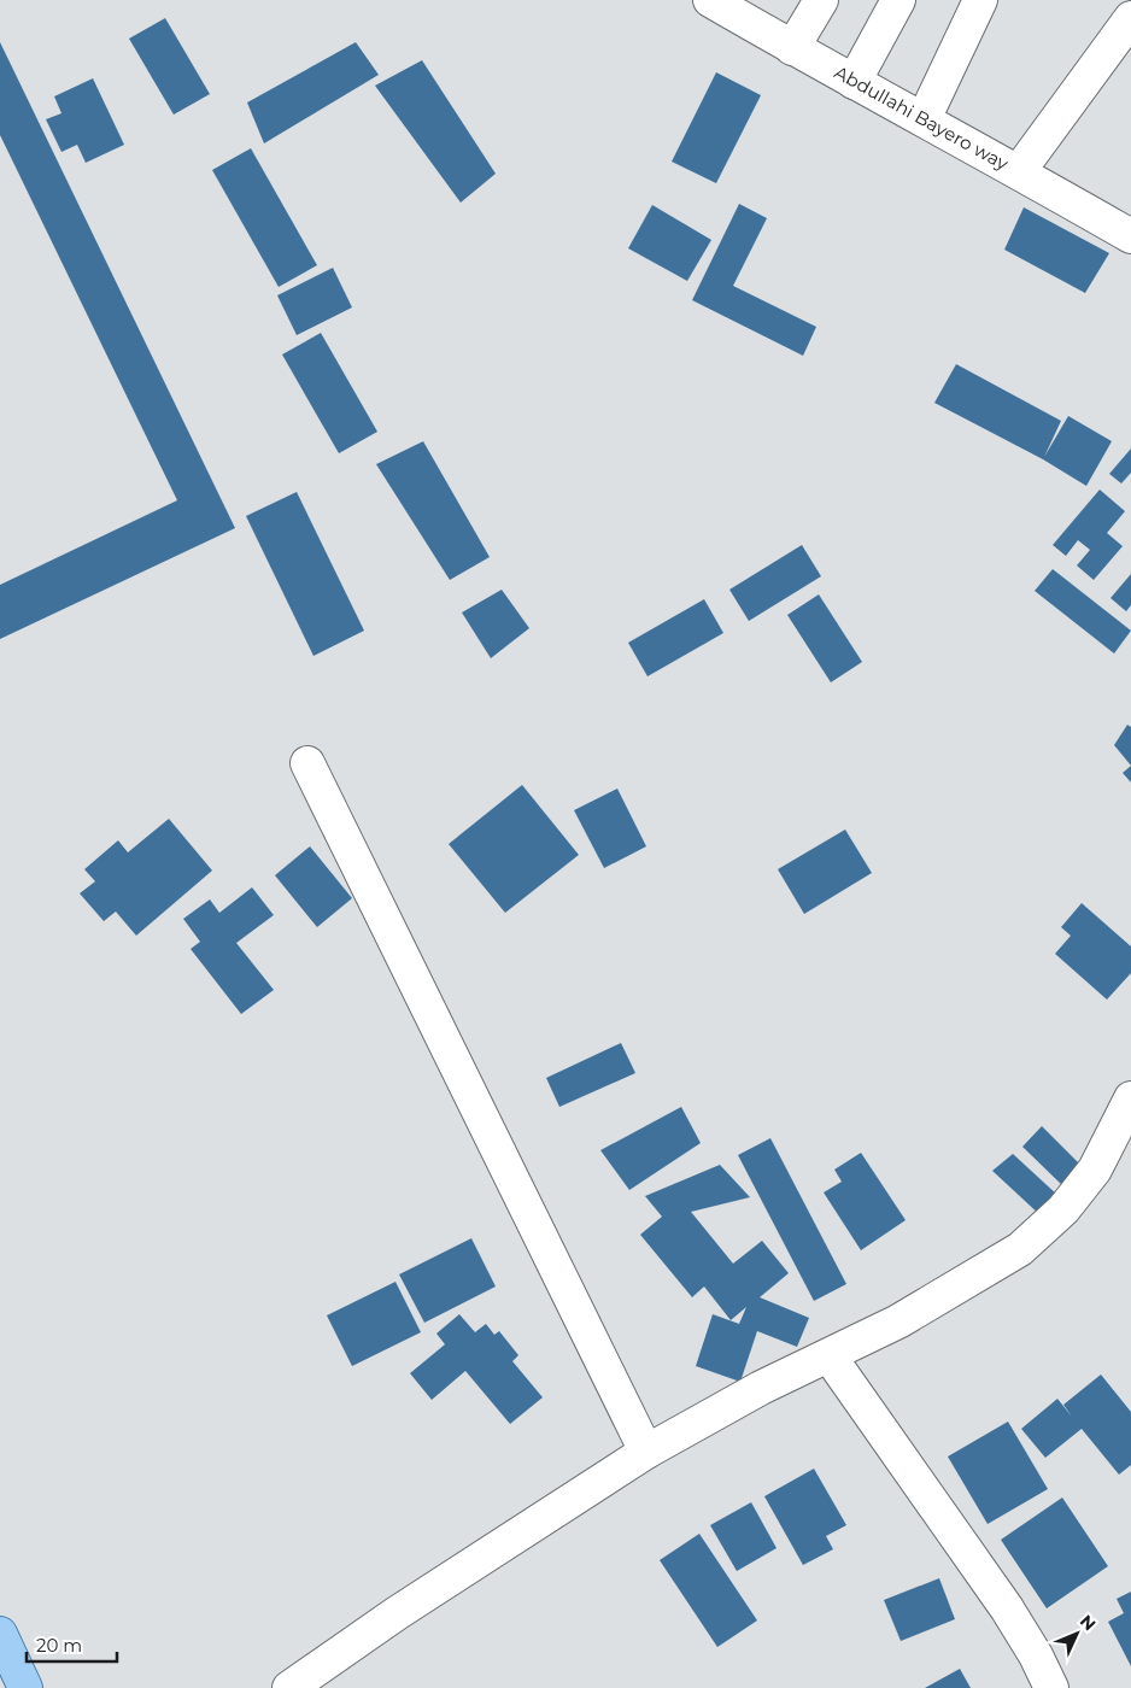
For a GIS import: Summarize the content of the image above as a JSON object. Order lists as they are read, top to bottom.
{
  "streets": {
    "street": ["Abdullahi Bayero way"]
  },
  "scale_bar": "20 m",
  "north": "top right"
}
